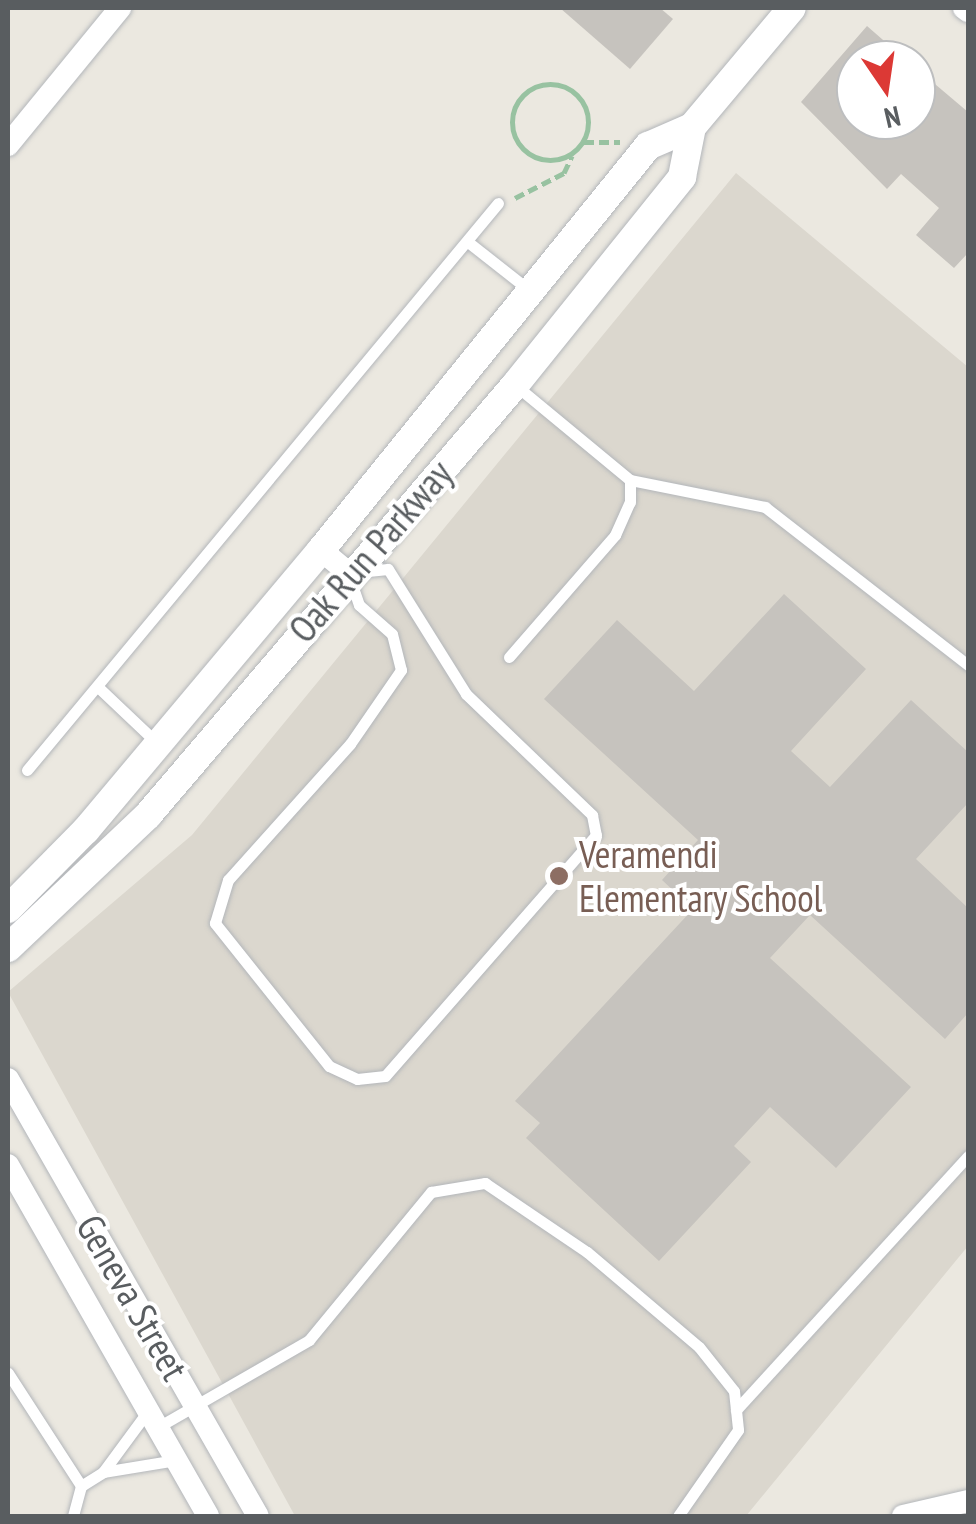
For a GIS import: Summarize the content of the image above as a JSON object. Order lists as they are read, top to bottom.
{
  "streets": {
    "street": ["Oak Run Parkway", "Geneva Street"]
  },
  "places": ["Veramendi Elementary School"],
  "north": "bottom"
}
